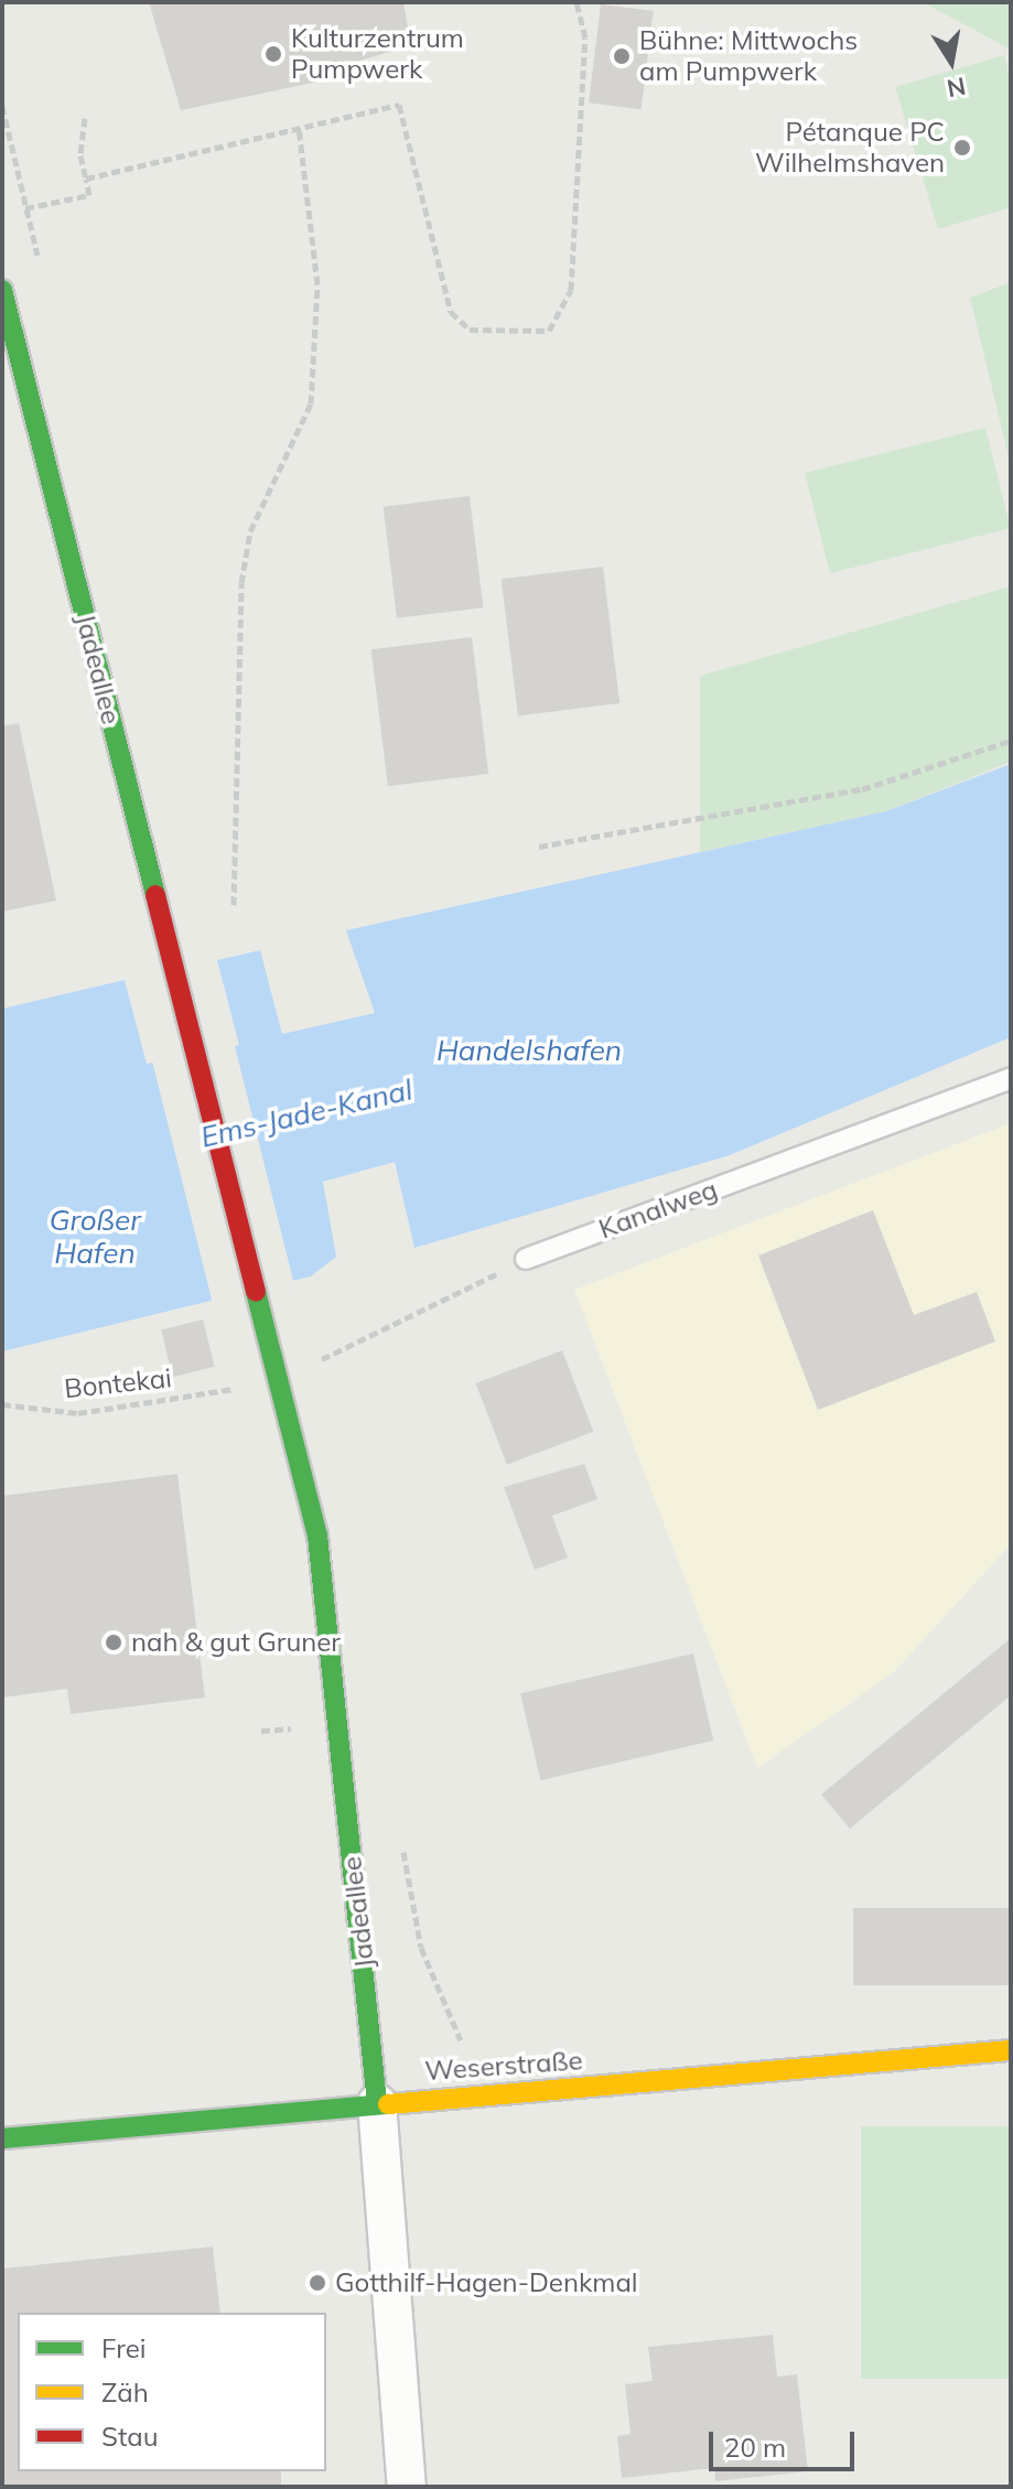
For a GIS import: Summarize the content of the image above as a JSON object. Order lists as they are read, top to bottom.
{
  "streets": {
    "street": ["Jadeallee", "Weserstraße"],
    "lane": ["Kanalweg"],
    "path": ["Bontekai"]
  },
  "crossings": [
    ["Jadeallee", "Weserstraße"]
  ],
  "water": ["Handelshafen", "Ems-Jade-Kanal", "Großer Hafen"],
  "places": [
    "Kulturzentrum Pumpwerk",
    "Bühne: Mittwochs am Pumpwerk",
    "Pétanque PC Wilhelmshaven",
    "nah & gut Gruner",
    "Gotthilf-Hagen-Denkmal"
  ],
  "legend": ["Frei", "Zäh", "Stau"],
  "scale_bar": "20 m",
  "north": "bottom"
}
